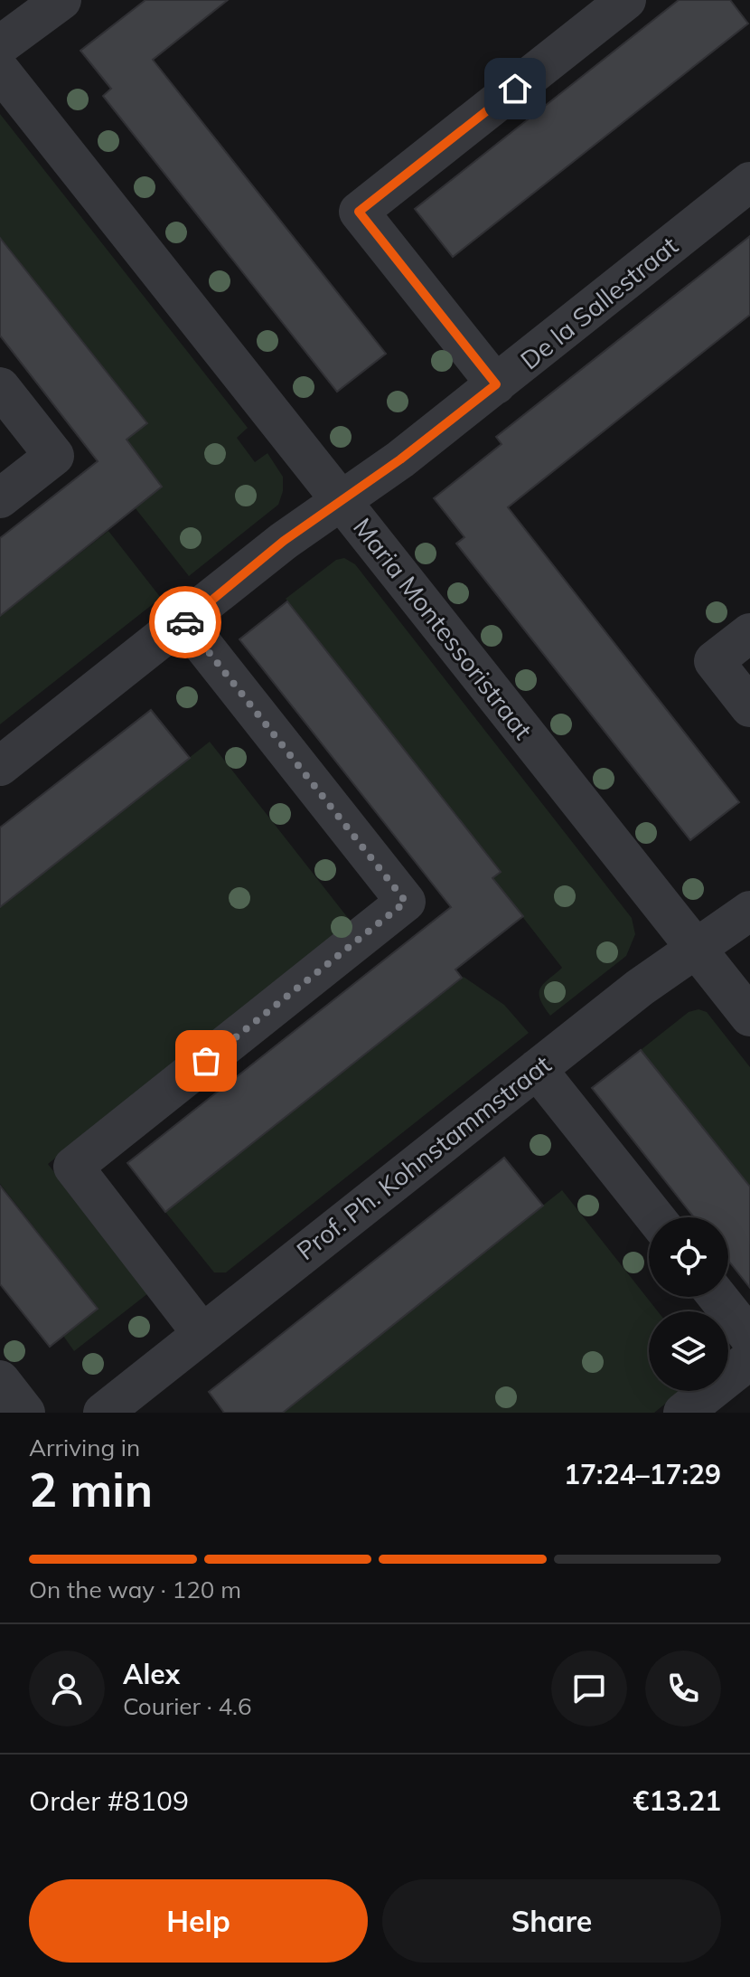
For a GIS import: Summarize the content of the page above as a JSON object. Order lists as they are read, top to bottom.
{
  "streets": {
    "street": ["De la Sallestraat", "Maria Montessoristraat", "Prof. Ph. Kohnstammstraat"]
  },
  "crossings": [
    ["De la Sallestraat", "Maria Montessoristraat"],
    ["Maria Montessoristraat", "Prof. Ph. Kohnstammstraat"]
  ],
  "page": {
    "heading": ["2 min", "Arriving in", "17:24–17:29"],
    "panel": [
      "Alex",
      "Courier · 4.6",
      "Order #8109",
      "€13.21"
    ],
    "bar": "On the way · 120 m",
    "buttons": ["Help", "Share"]
  }
}
